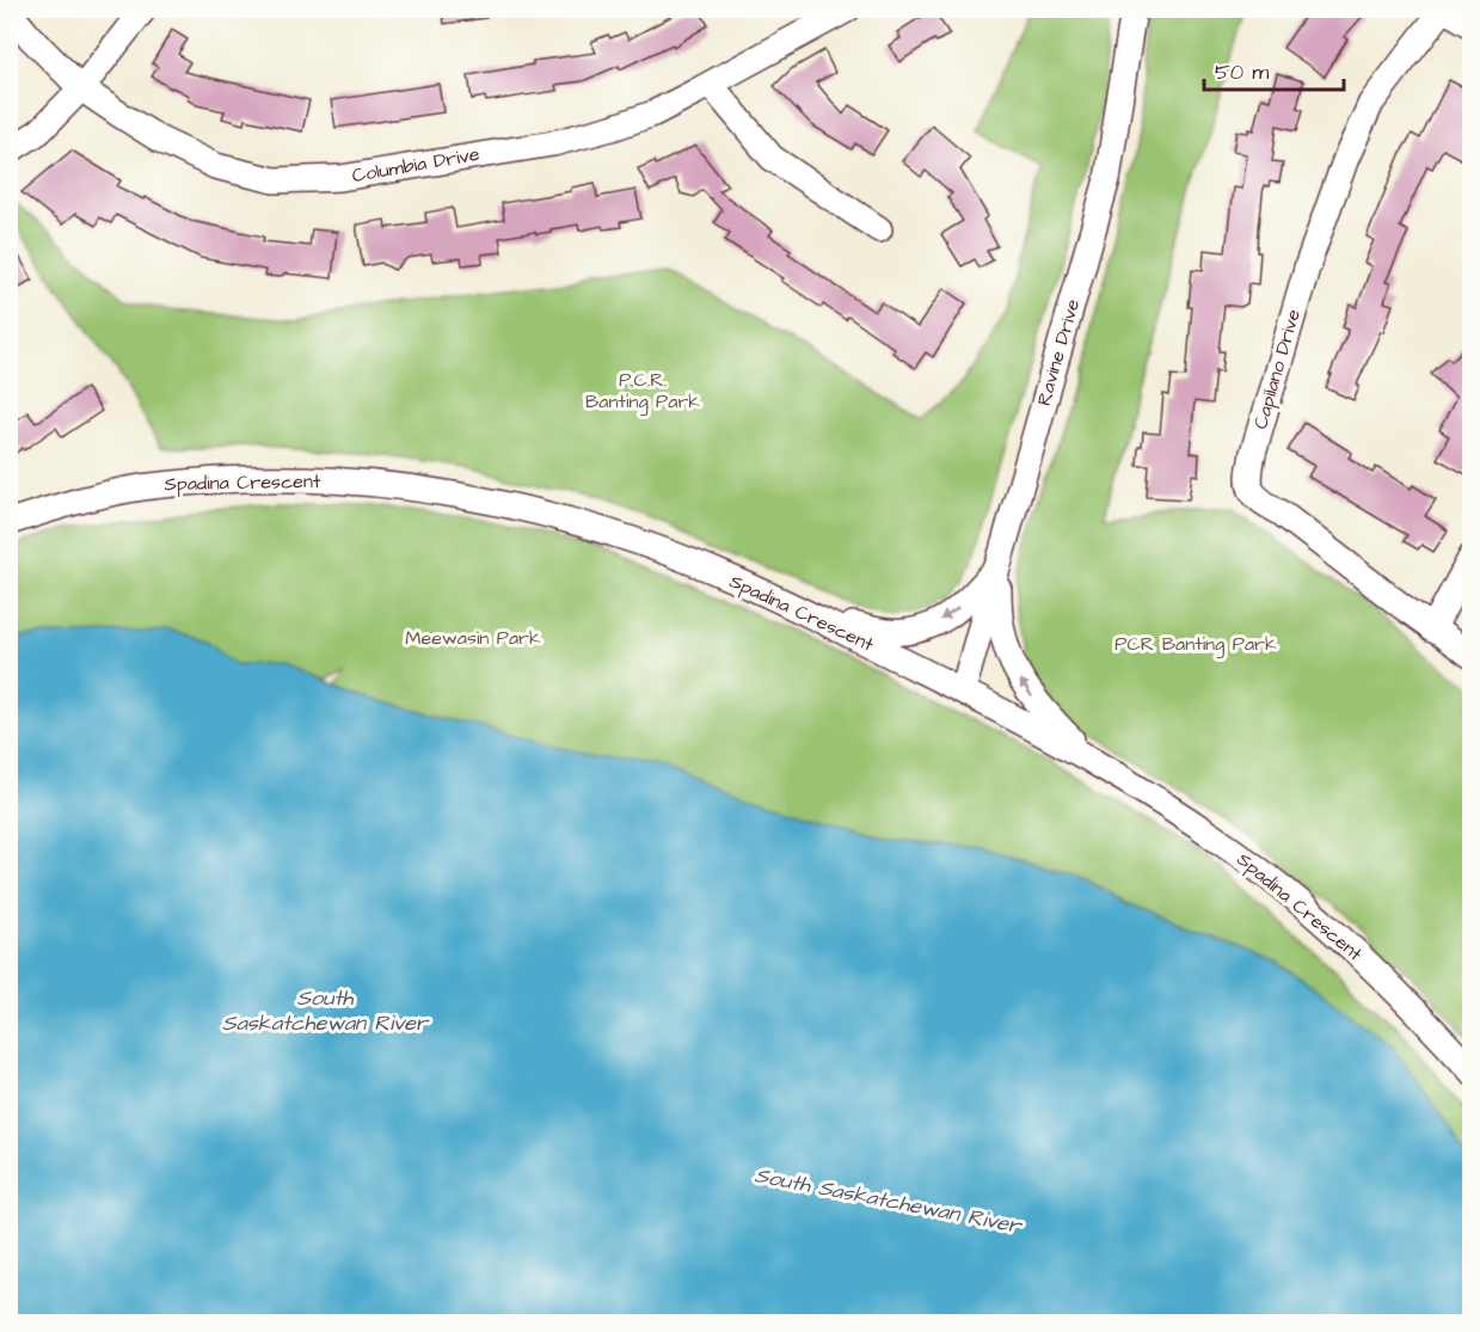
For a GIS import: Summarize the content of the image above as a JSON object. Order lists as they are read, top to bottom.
{
  "streets": {
    "street": [
      "Columbia Drive",
      "Ravine Drive",
      "Capilano Drive",
      "Spadina Crescent"
    ]
  },
  "crossings": [
    ["Ravine Drive", "Spadina Crescent"]
  ],
  "water": ["South Saskatchewan River"],
  "parks": ["P.C.R. Banting Park", "Meewasin Park", "PCR Banting Park"],
  "scale_bar": "50 m"
}
